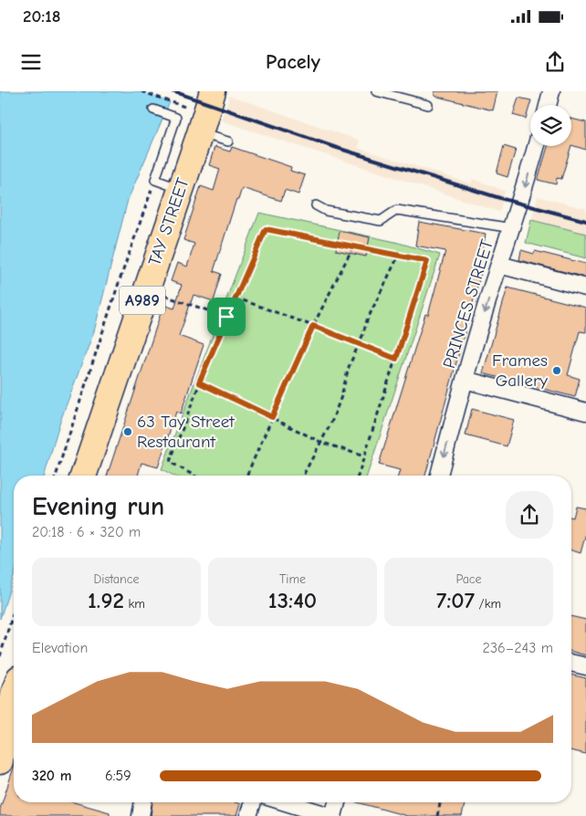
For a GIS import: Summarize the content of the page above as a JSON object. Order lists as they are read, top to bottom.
{
  "streets": {
    "main road": ["TAY STREET", "A989"],
    "street": ["PRINCES STREET"]
  },
  "one_way": ["PRINCES STREET"],
  "places": ["Frames Gallery", "63 Tay Street Restaurant"],
  "page": {
    "status": "20:18",
    "header": "Pacely",
    "heading": ["Evening run", "20:18 · 6 × 320 m"],
    "stats": [
      ["Distance", "1.92 km"],
      ["Time", "13:40"],
      ["Pace", "7:07 /km"]
    ],
    "chart": ["Elevation", "236–243 m"],
    "list": [
      {
        "name": "320 m",
        "note": "6:59"
      }
    ]
  }
}
